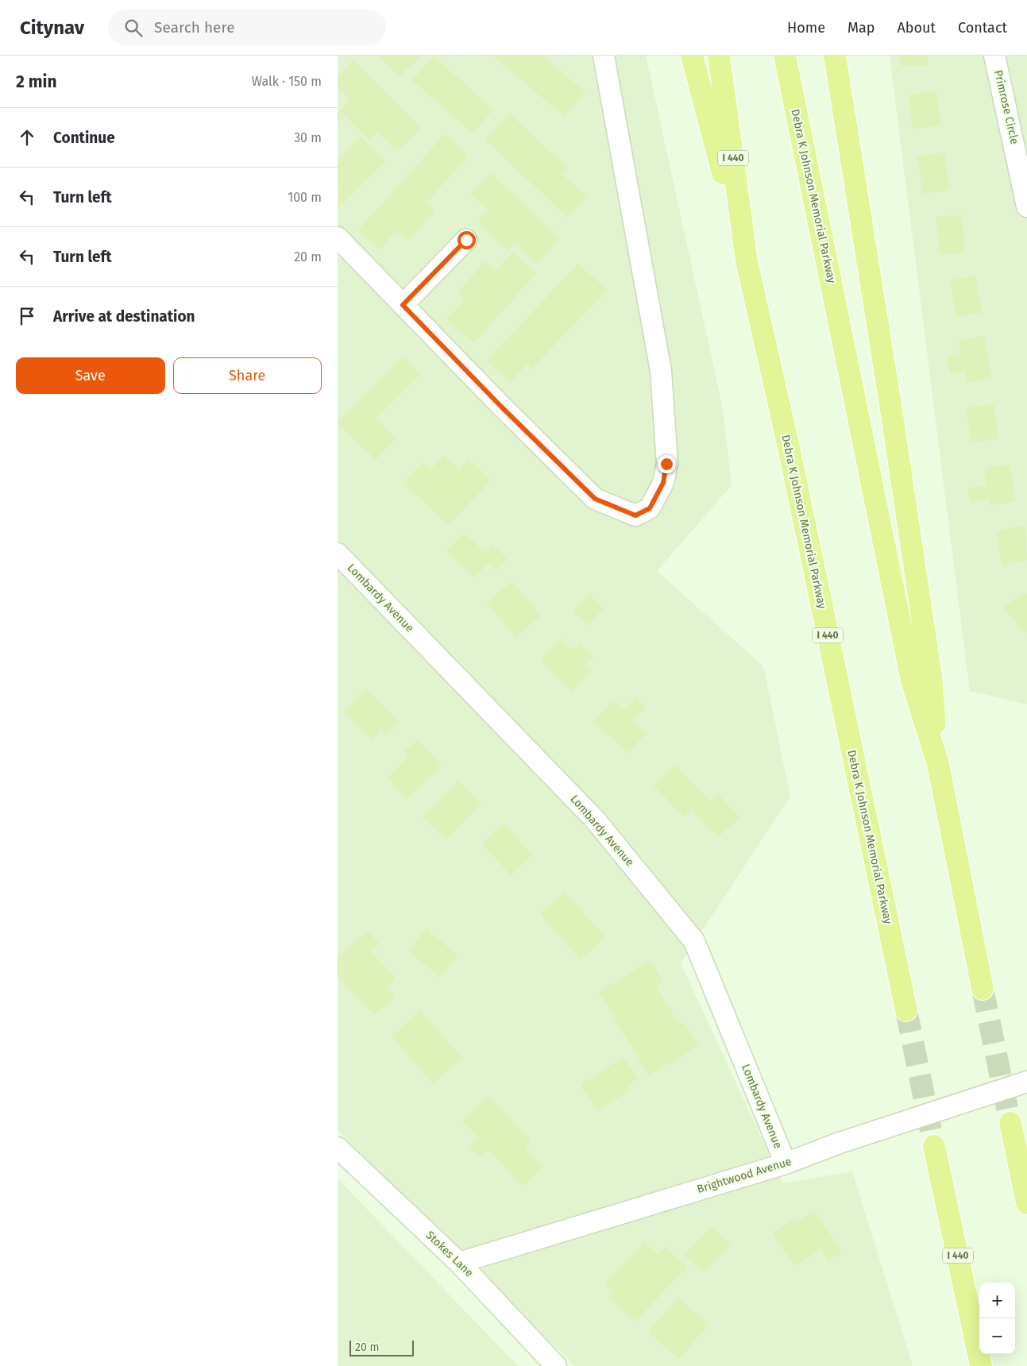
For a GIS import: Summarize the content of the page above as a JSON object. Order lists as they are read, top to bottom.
{
  "streets": {
    "highway": ["I 440", "Debra K Johnson Memorial Parkway"],
    "street": [
      "Primrose Circle",
      "Lombardy Avenue",
      "Brightwood Avenue",
      "Stokes Lane"
    ]
  },
  "crossings": [
    ["Lombardy Avenue", "Brightwood Avenue"],
    ["Brightwood Avenue", "Stokes Lane"]
  ],
  "scale_bar": "20 m",
  "page": {
    "header": "Citynav",
    "search": "Search here",
    "nav": [
      "Home",
      "Map",
      "About",
      "Contact"
    ],
    "heading": ["2 min", "Walk · 150 m"],
    "list": [
      ["Continue", "30 m"],
      ["Turn left", "100 m"],
      ["Turn left", "20 m"],
      "Arrive at destination"
    ],
    "buttons": ["Save", "Share"],
    "map_buttons": ["+", "−"],
    "scale": "20 m"
  }
}
